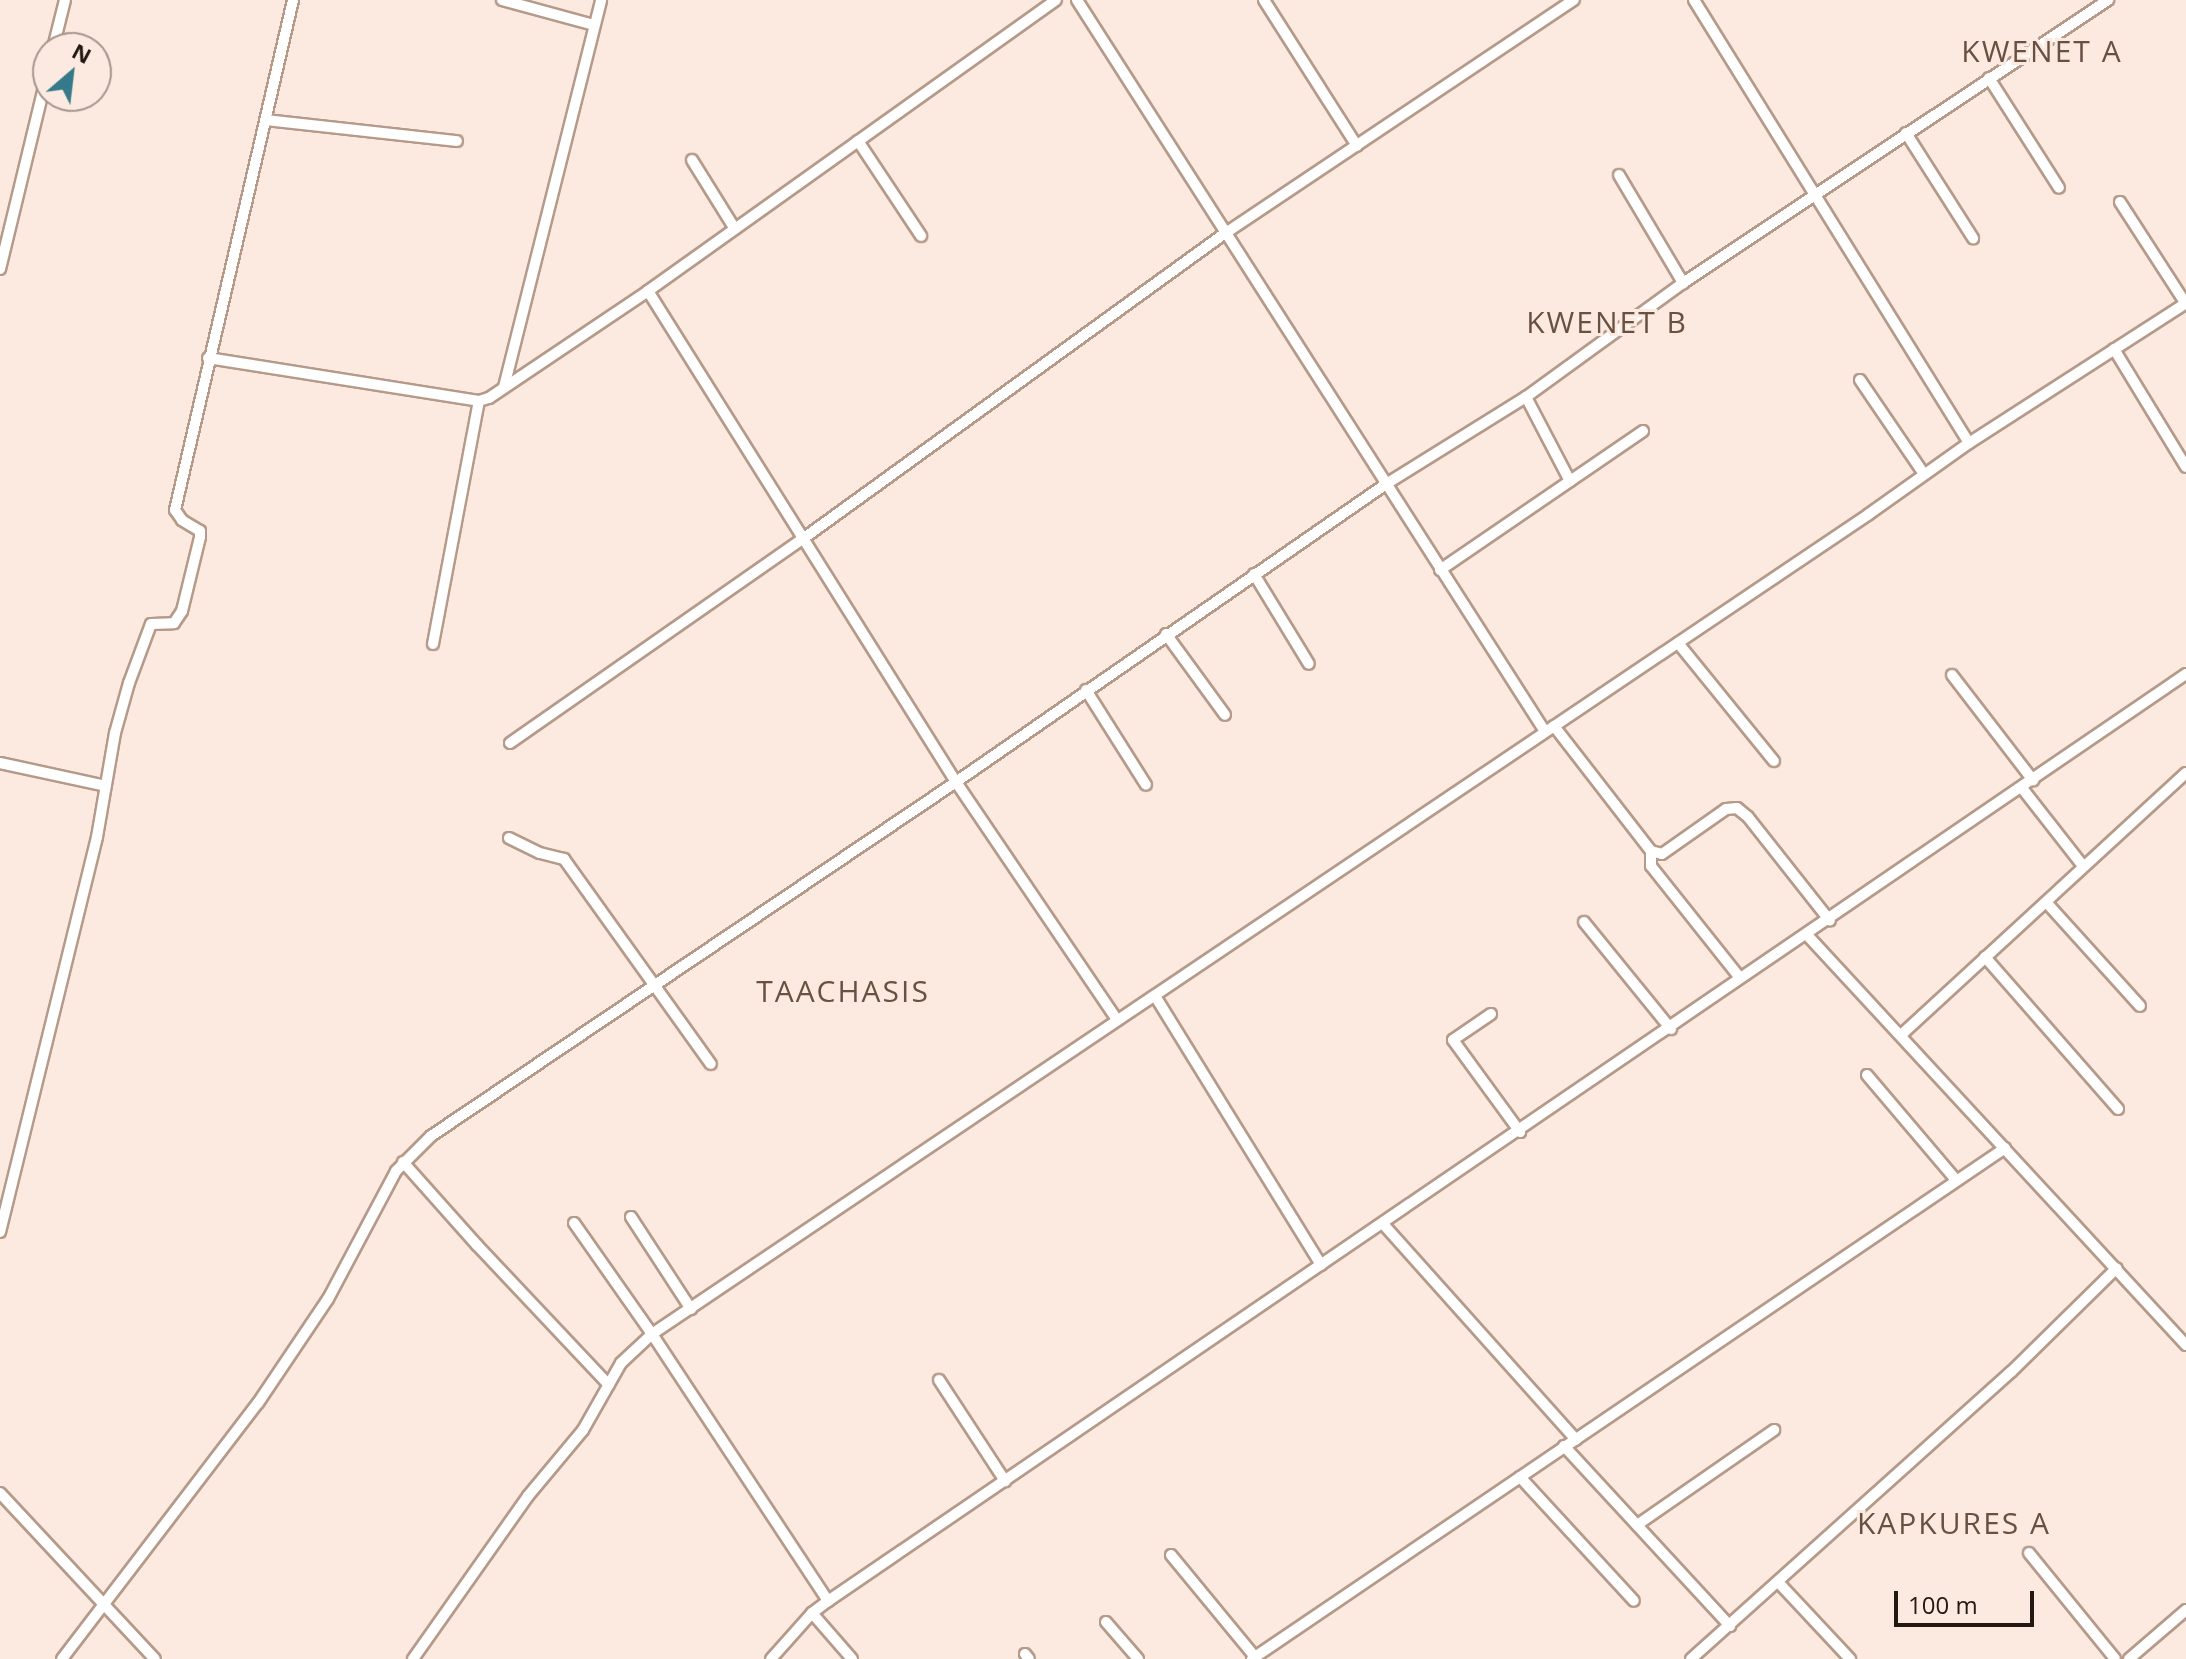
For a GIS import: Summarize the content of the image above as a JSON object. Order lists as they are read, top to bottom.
{
  "districts": [
    "KWENET A",
    "KWENET B",
    "TAACHASIS",
    "KAPKURES A"
  ],
  "scale_bar": "100 m",
  "north": "top right"
}
